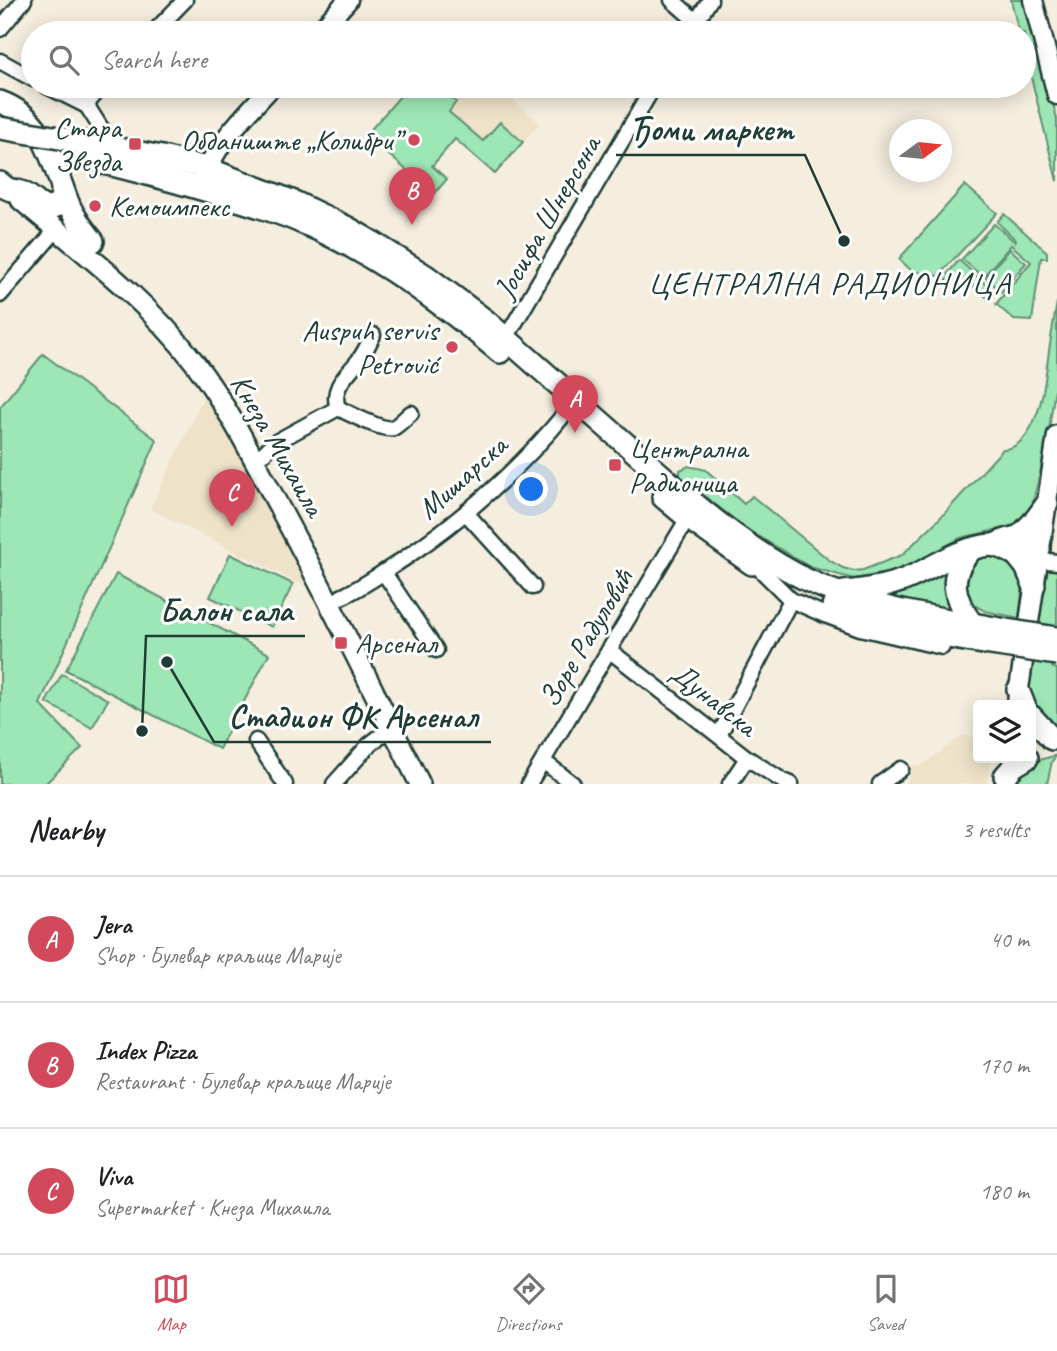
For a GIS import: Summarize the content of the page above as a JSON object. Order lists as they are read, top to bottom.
{
  "streets": {
    "main road": ["Кнеза Михаила"],
    "street": [
      "Јосифа Шнерсона",
      "Мишарска",
      "Зоре Радуловић",
      "Дунавска"
    ]
  },
  "crossings": [
    ["Кнеза Михаила", "Мишарска"],
    ["Зоре Радуловић", "Дунавска"]
  ],
  "districts": ["ЦЕНТРАЛНА РАДИОНИЦА"],
  "places": {
    "other": [
      "Обданиште „Колибри”",
      "Кемоимпекс",
      "Ђоми маркет",
      "Auspuh servis Petrović",
      "Стадион ФК Арсенал",
      "Балон сала"
    ],
    "transit": ["Стара Звезда", "Централна Радионица", "Арсенал"]
  },
  "north": "right",
  "page": {
    "search": "Search here",
    "pins": ["B", "A", "C"],
    "heading": ["Nearby", "3 results"],
    "list": [
      {
        "mark": "A",
        "name": "Jera",
        "note": "Shop · Булевар краљице Марије",
        "value": "40 m"
      },
      {
        "mark": "B",
        "name": "Index Pizza",
        "note": "Restaurant · Булевар краљице Марије",
        "value": "170 m"
      },
      {
        "mark": "C",
        "name": "Viva",
        "note": "Supermarket · Кнеза Михаила",
        "value": "180 m"
      }
    ],
    "nav": ["Map", "Directions", "Saved"]
  }
}
